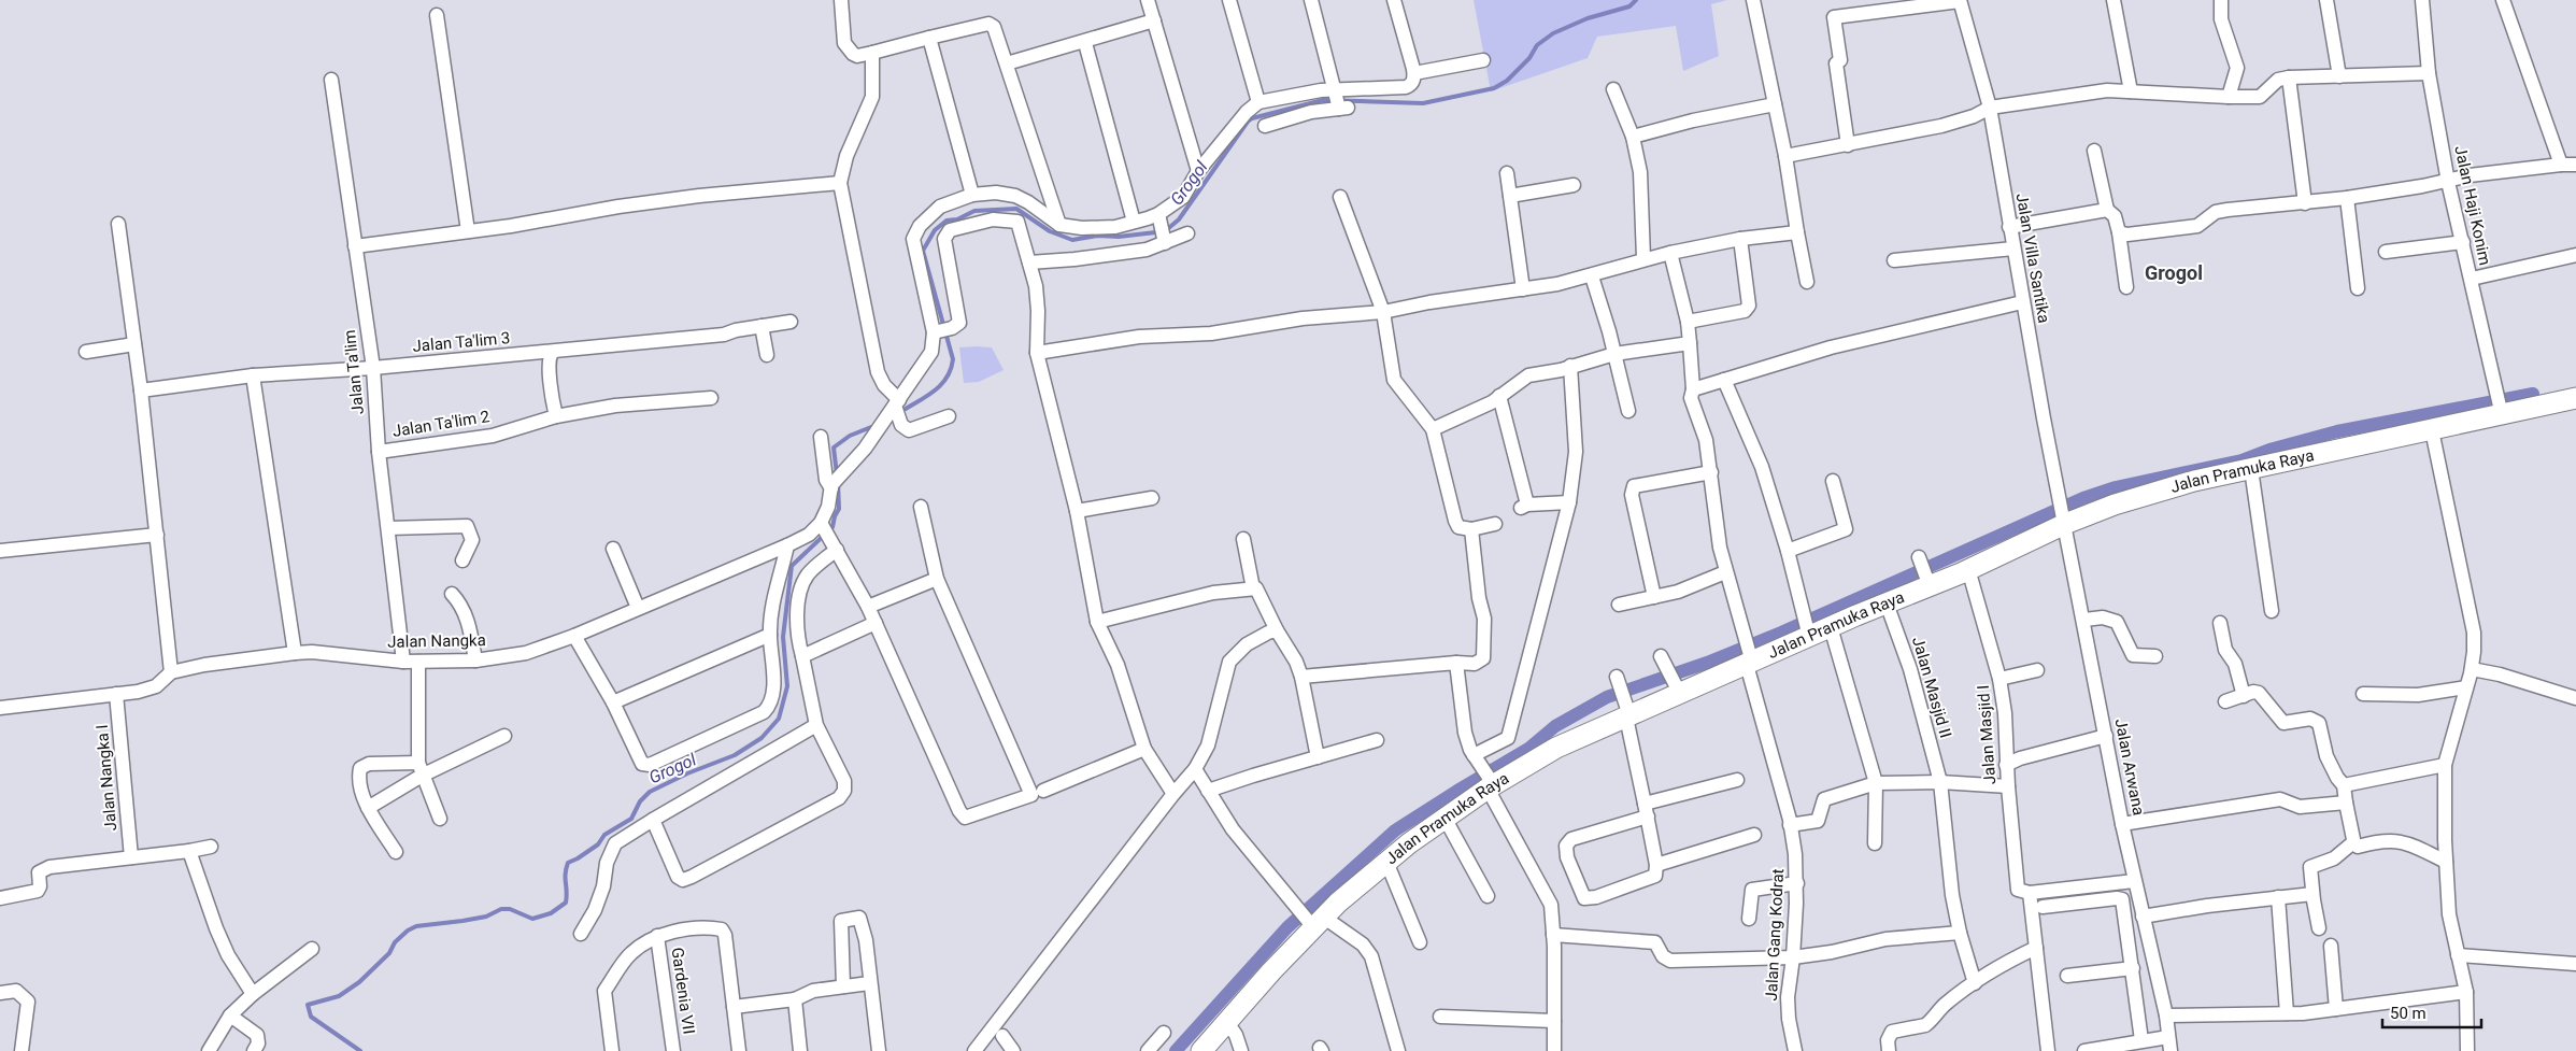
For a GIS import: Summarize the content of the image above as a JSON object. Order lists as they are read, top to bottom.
{
  "streets": {
    "street": [
      "Jalan Haji Konim",
      "Jalan Villa Santika",
      "Jalan Ta'lim 3",
      "Jalan Ta'lim",
      "Jalan Ta'lim 2",
      "Jalan Pramuka Raya",
      "Jalan Nangka",
      "Jalan Masjid II",
      "Jalan Masjid I",
      "Jalan Arwana",
      "Jalan Nangka I",
      "Jalan Gang Kodrat",
      "Gardenia VII"
    ]
  },
  "crossings": [
    ["Jalan Haji Konim", "Jalan Pramuka Raya"],
    ["Jalan Villa Santika", "Jalan Pramuka Raya"],
    ["Jalan Villa Santika", "Jalan Arwana"],
    ["Jalan Ta'lim 3", "Jalan Ta'lim"],
    ["Jalan Ta'lim", "Jalan Ta'lim 2"],
    ["Jalan Ta'lim", "Jalan Nangka"],
    ["Jalan Pramuka Raya", "Jalan Masjid II"],
    ["Jalan Pramuka Raya", "Jalan Masjid I"],
    ["Jalan Pramuka Raya", "Jalan Arwana"],
    ["Jalan Pramuka Raya", "Jalan Gang Kodrat"],
    ["Jalan Nangka", "Jalan Nangka I"]
  ],
  "districts": ["Grogol"],
  "water": ["Grogol"],
  "scale_bar": "50 m"
}
